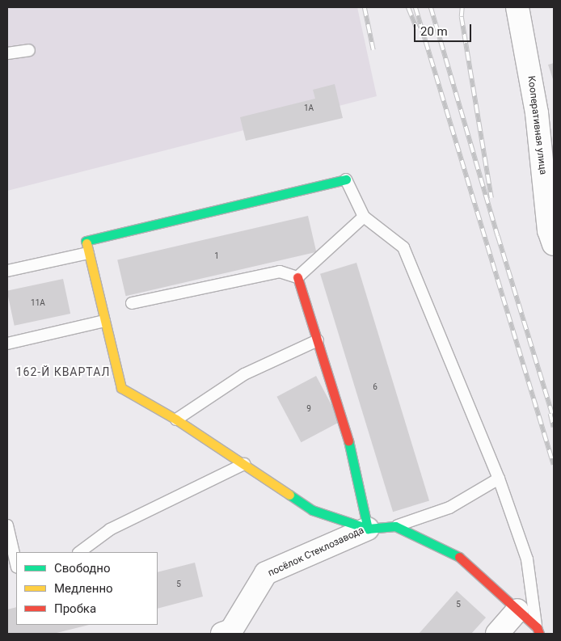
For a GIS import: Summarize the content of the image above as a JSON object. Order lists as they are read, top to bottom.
{
  "streets": {
    "street": ["Кооперативная улица", "посёлок Стеклозавода"]
  },
  "districts": ["162-Й КВАРТАЛ"],
  "house_numbers": [
    "1А",
    "1",
    "11А",
    "6",
    "9",
    "5",
    "5"
  ],
  "legend": ["Свободно", "Медленно", "Пробка"],
  "scale_bar": "20 m"
}
